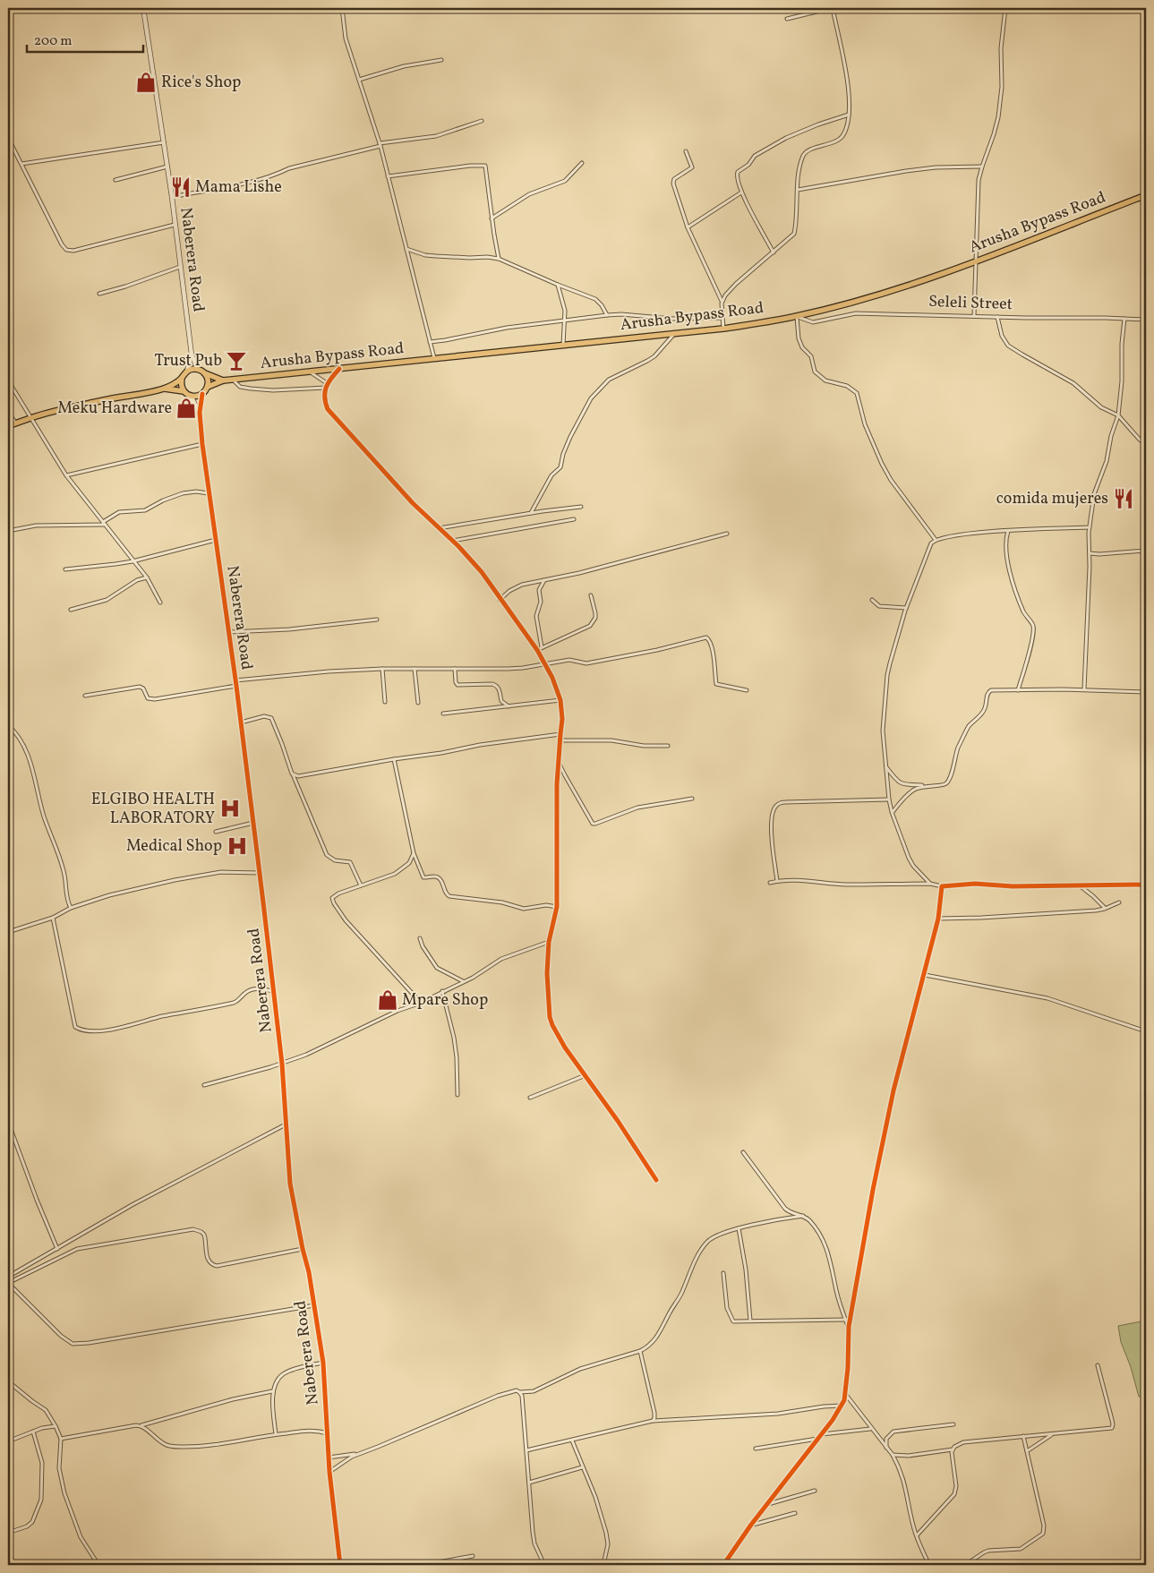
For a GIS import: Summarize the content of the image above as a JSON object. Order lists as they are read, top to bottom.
{
  "streets": {
    "main road": ["Arusha Bypass Road"],
    "street": ["Naberera Road", "Seleli Street"]
  },
  "crossings": [
    ["Arusha Bypass Road", "Naberera Road"],
    ["Arusha Bypass Road", "Seleli Street"]
  ],
  "places": {
    "shop": ["Rice's Shop", "Meku Hardware", "Mpare Shop"],
    "restaurant": ["Mama Lishe", "comida mujeres"],
    "bar": ["Trust Pub"],
    "hospital": ["ELGIBO HEALTH LABORATORY", "Medical Shop"]
  },
  "scale_bar": "200 m"
}
